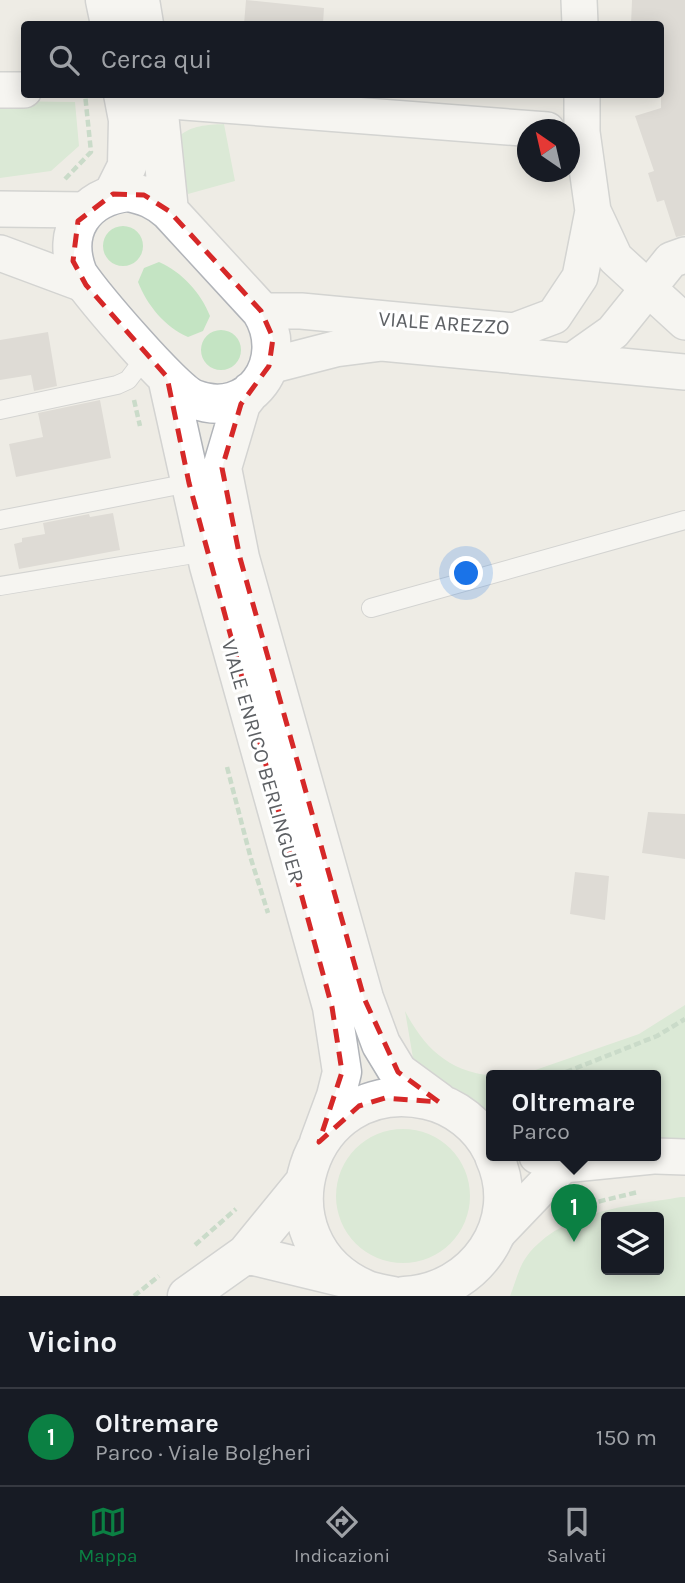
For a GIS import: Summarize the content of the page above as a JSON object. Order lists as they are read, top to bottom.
{
  "streets": {
    "main road": ["VIALE ENRICO BERLINGUER"],
    "street": ["VIALE AREZZO"]
  },
  "crossings": [
    ["VIALE AREZZO", "VIALE ENRICO BERLINGUER"]
  ],
  "north": "top left",
  "page": {
    "search": "Cerca qui",
    "popup": ["Oltremare", "Parco"],
    "pins": "1",
    "heading": "Vicino",
    "list": [
      {
        "mark": "1",
        "name": "Oltremare",
        "note": "Parco · Viale Bolgheri",
        "value": "150 m"
      }
    ],
    "nav": ["Mappa", "Indicazioni", "Salvati"]
  }
}
